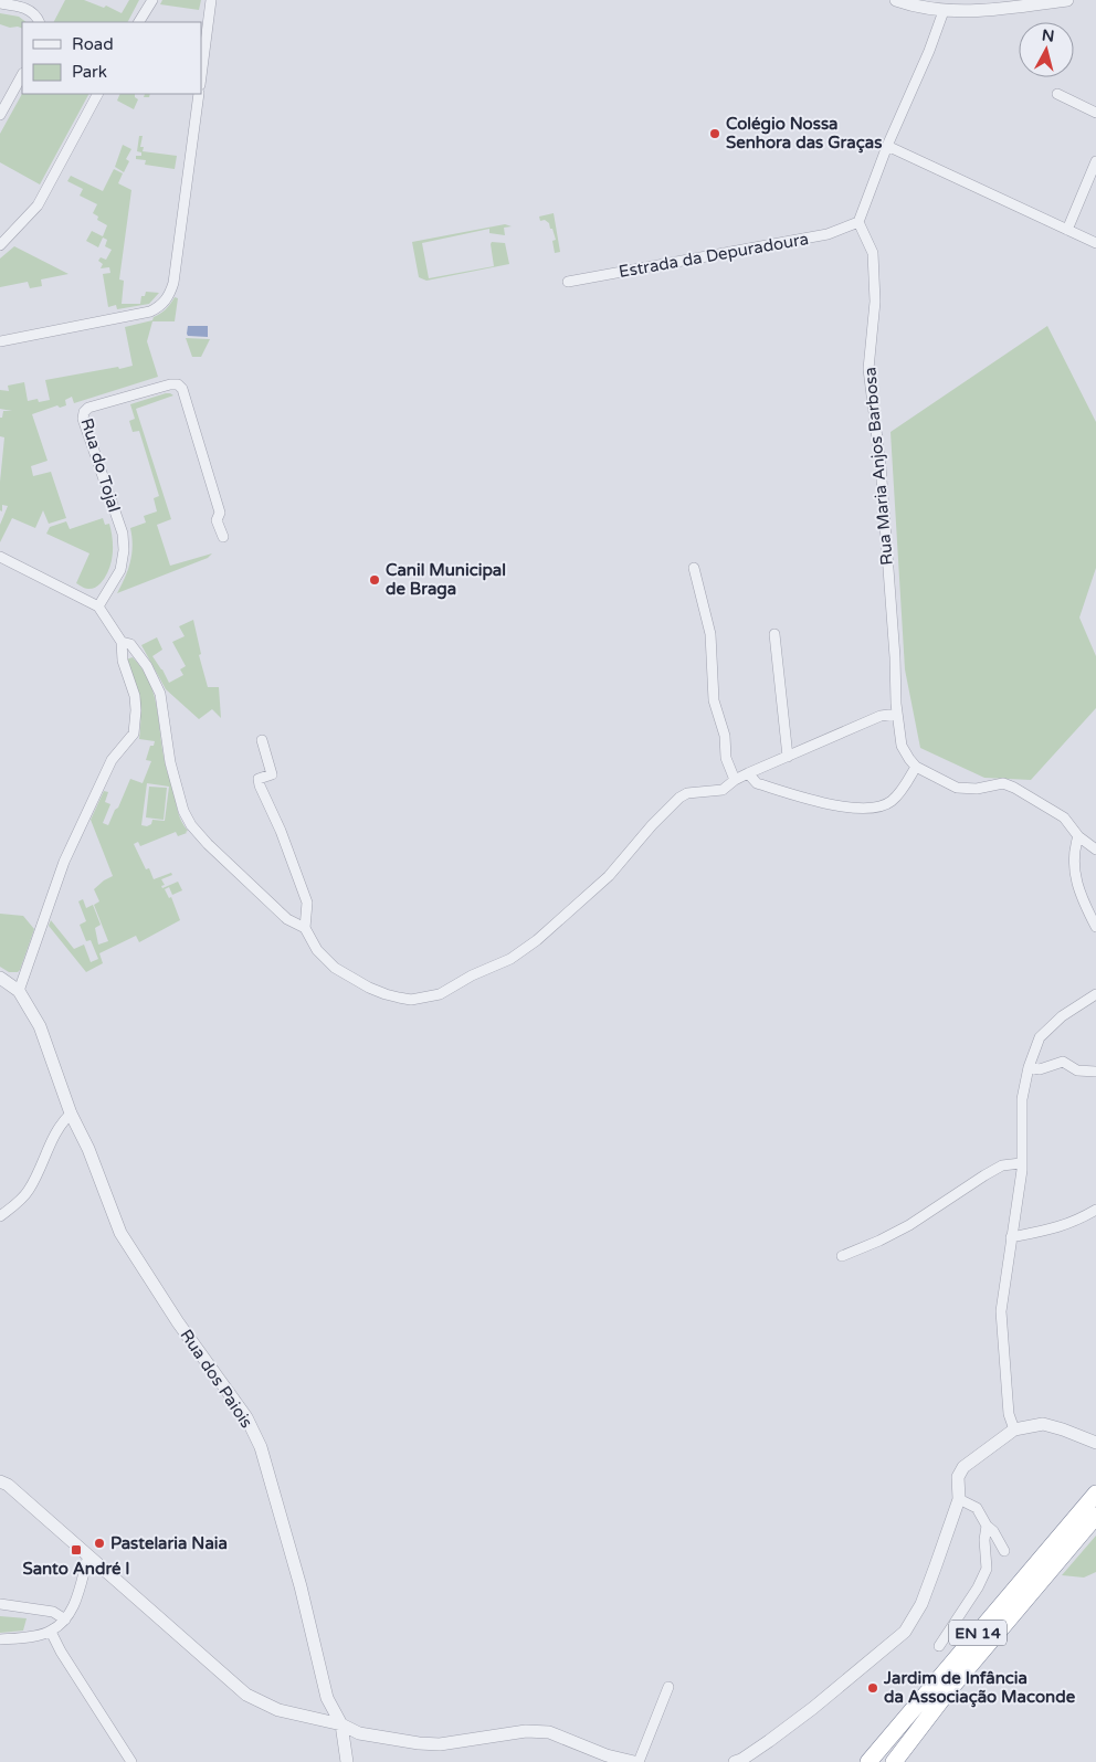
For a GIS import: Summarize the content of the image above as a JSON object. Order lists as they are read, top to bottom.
{
  "streets": {
    "highway": ["EN 14"],
    "street": [
      "Estrada da Depuradoura",
      "Rua do Tojal",
      "Rua Maria Anjos Barbosa",
      "Rua dos Paiois"
    ]
  },
  "crossings": [
    ["Estrada da Depuradoura", "Rua Maria Anjos Barbosa"]
  ],
  "places": {
    "other": [
      "Colégio Nossa Senhora das Graças",
      "Canil Municipal de Braga",
      "Pastelaria Naia",
      "Jardim de Infância da Associação Maconde"
    ],
    "transit": ["Santo André I"]
  },
  "legend": ["Road", "Park"],
  "north": "top"
}
